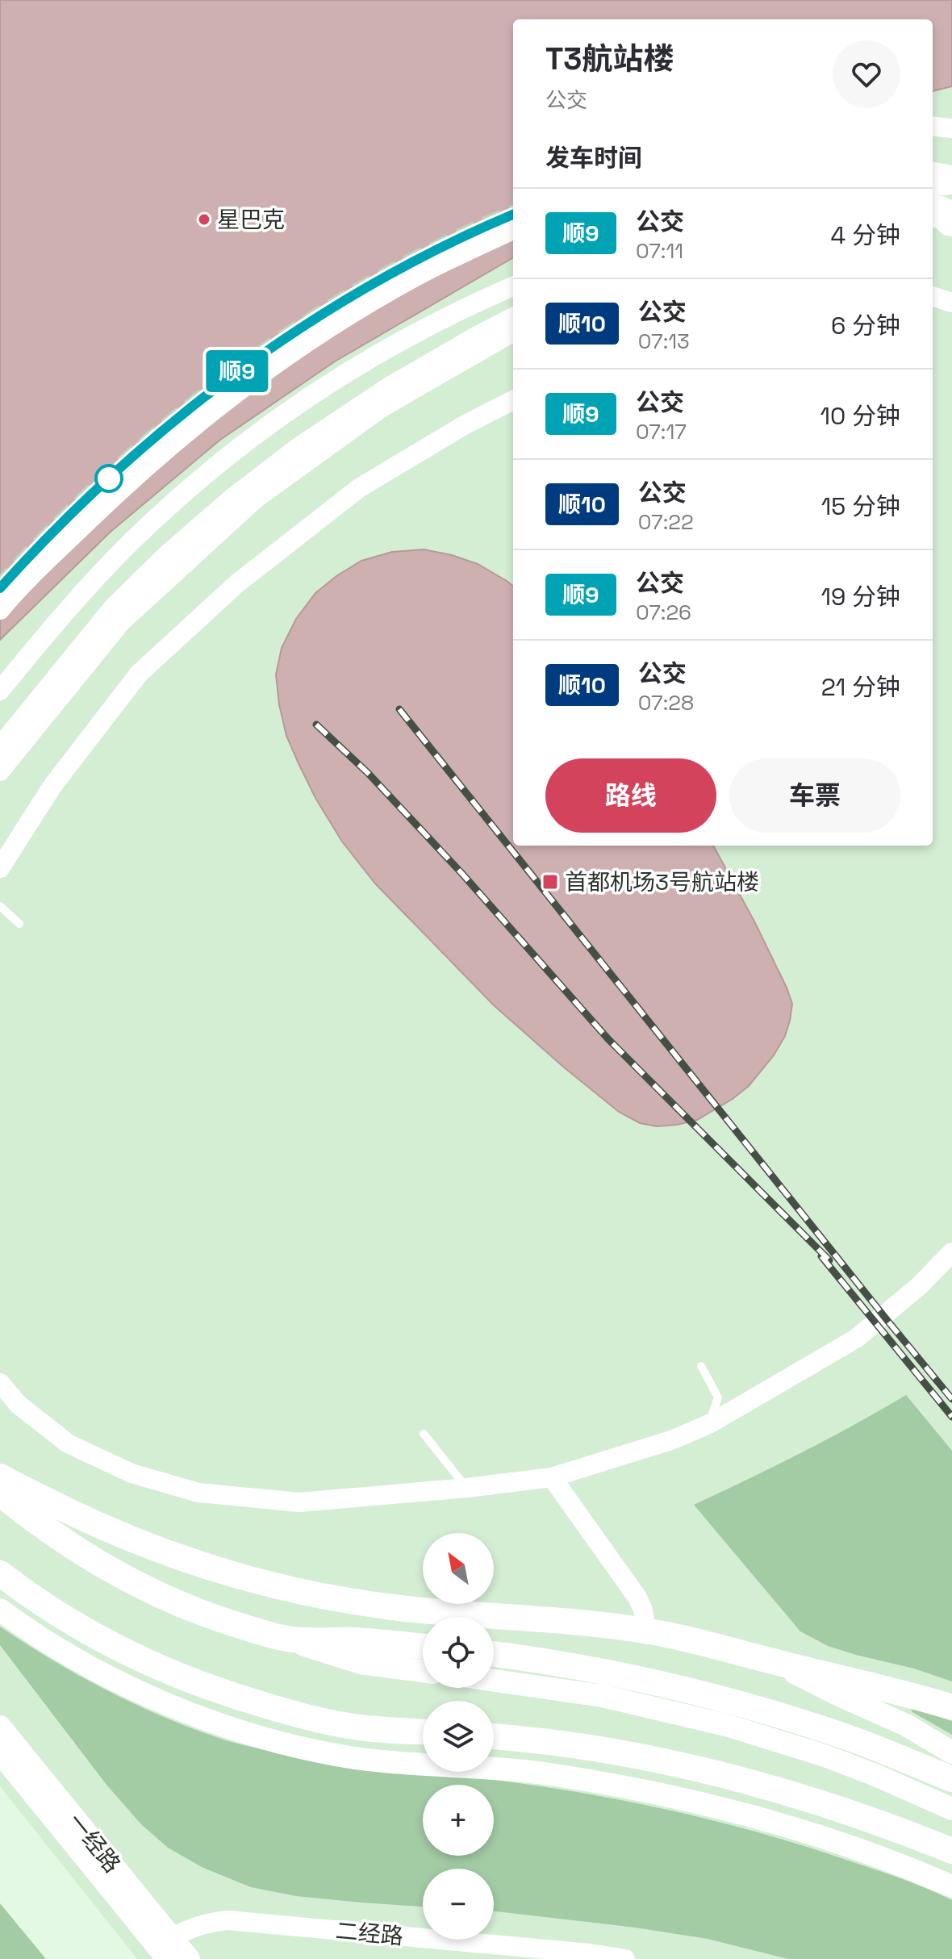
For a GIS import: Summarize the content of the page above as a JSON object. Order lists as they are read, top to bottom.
{
  "streets": {
    "main road": ["一经路"],
    "street": ["二经路"]
  },
  "crossings": [
    ["一经路", "二经路"]
  ],
  "places": {
    "other": ["星巴克"],
    "transit": ["首都机场3号航站楼"]
  },
  "lines": ["bus line 顺9"],
  "north": "top left",
  "page": {
    "on_map": "顺9",
    "heading": [
      ["T3航站楼", "公交"],
      "发车时间"
    ],
    "list": [
      {
        "mark": "顺9",
        "name": "公交",
        "note": "07:11",
        "value": "4 分钟"
      },
      {
        "mark": "顺10",
        "name": "公交",
        "note": "07:13",
        "value": "6 分钟"
      },
      {
        "mark": "顺9",
        "name": "公交",
        "note": "07:17",
        "value": "10 分钟"
      },
      {
        "mark": "顺10",
        "name": "公交",
        "note": "07:22",
        "value": "15 分钟"
      },
      {
        "mark": "顺9",
        "name": "公交",
        "note": "07:26",
        "value": "19 分钟"
      },
      {
        "mark": "顺10",
        "name": "公交",
        "note": "07:28",
        "value": "21 分钟"
      }
    ],
    "buttons": ["路线", "车票"],
    "map_buttons": ["+", "−"]
  }
}
